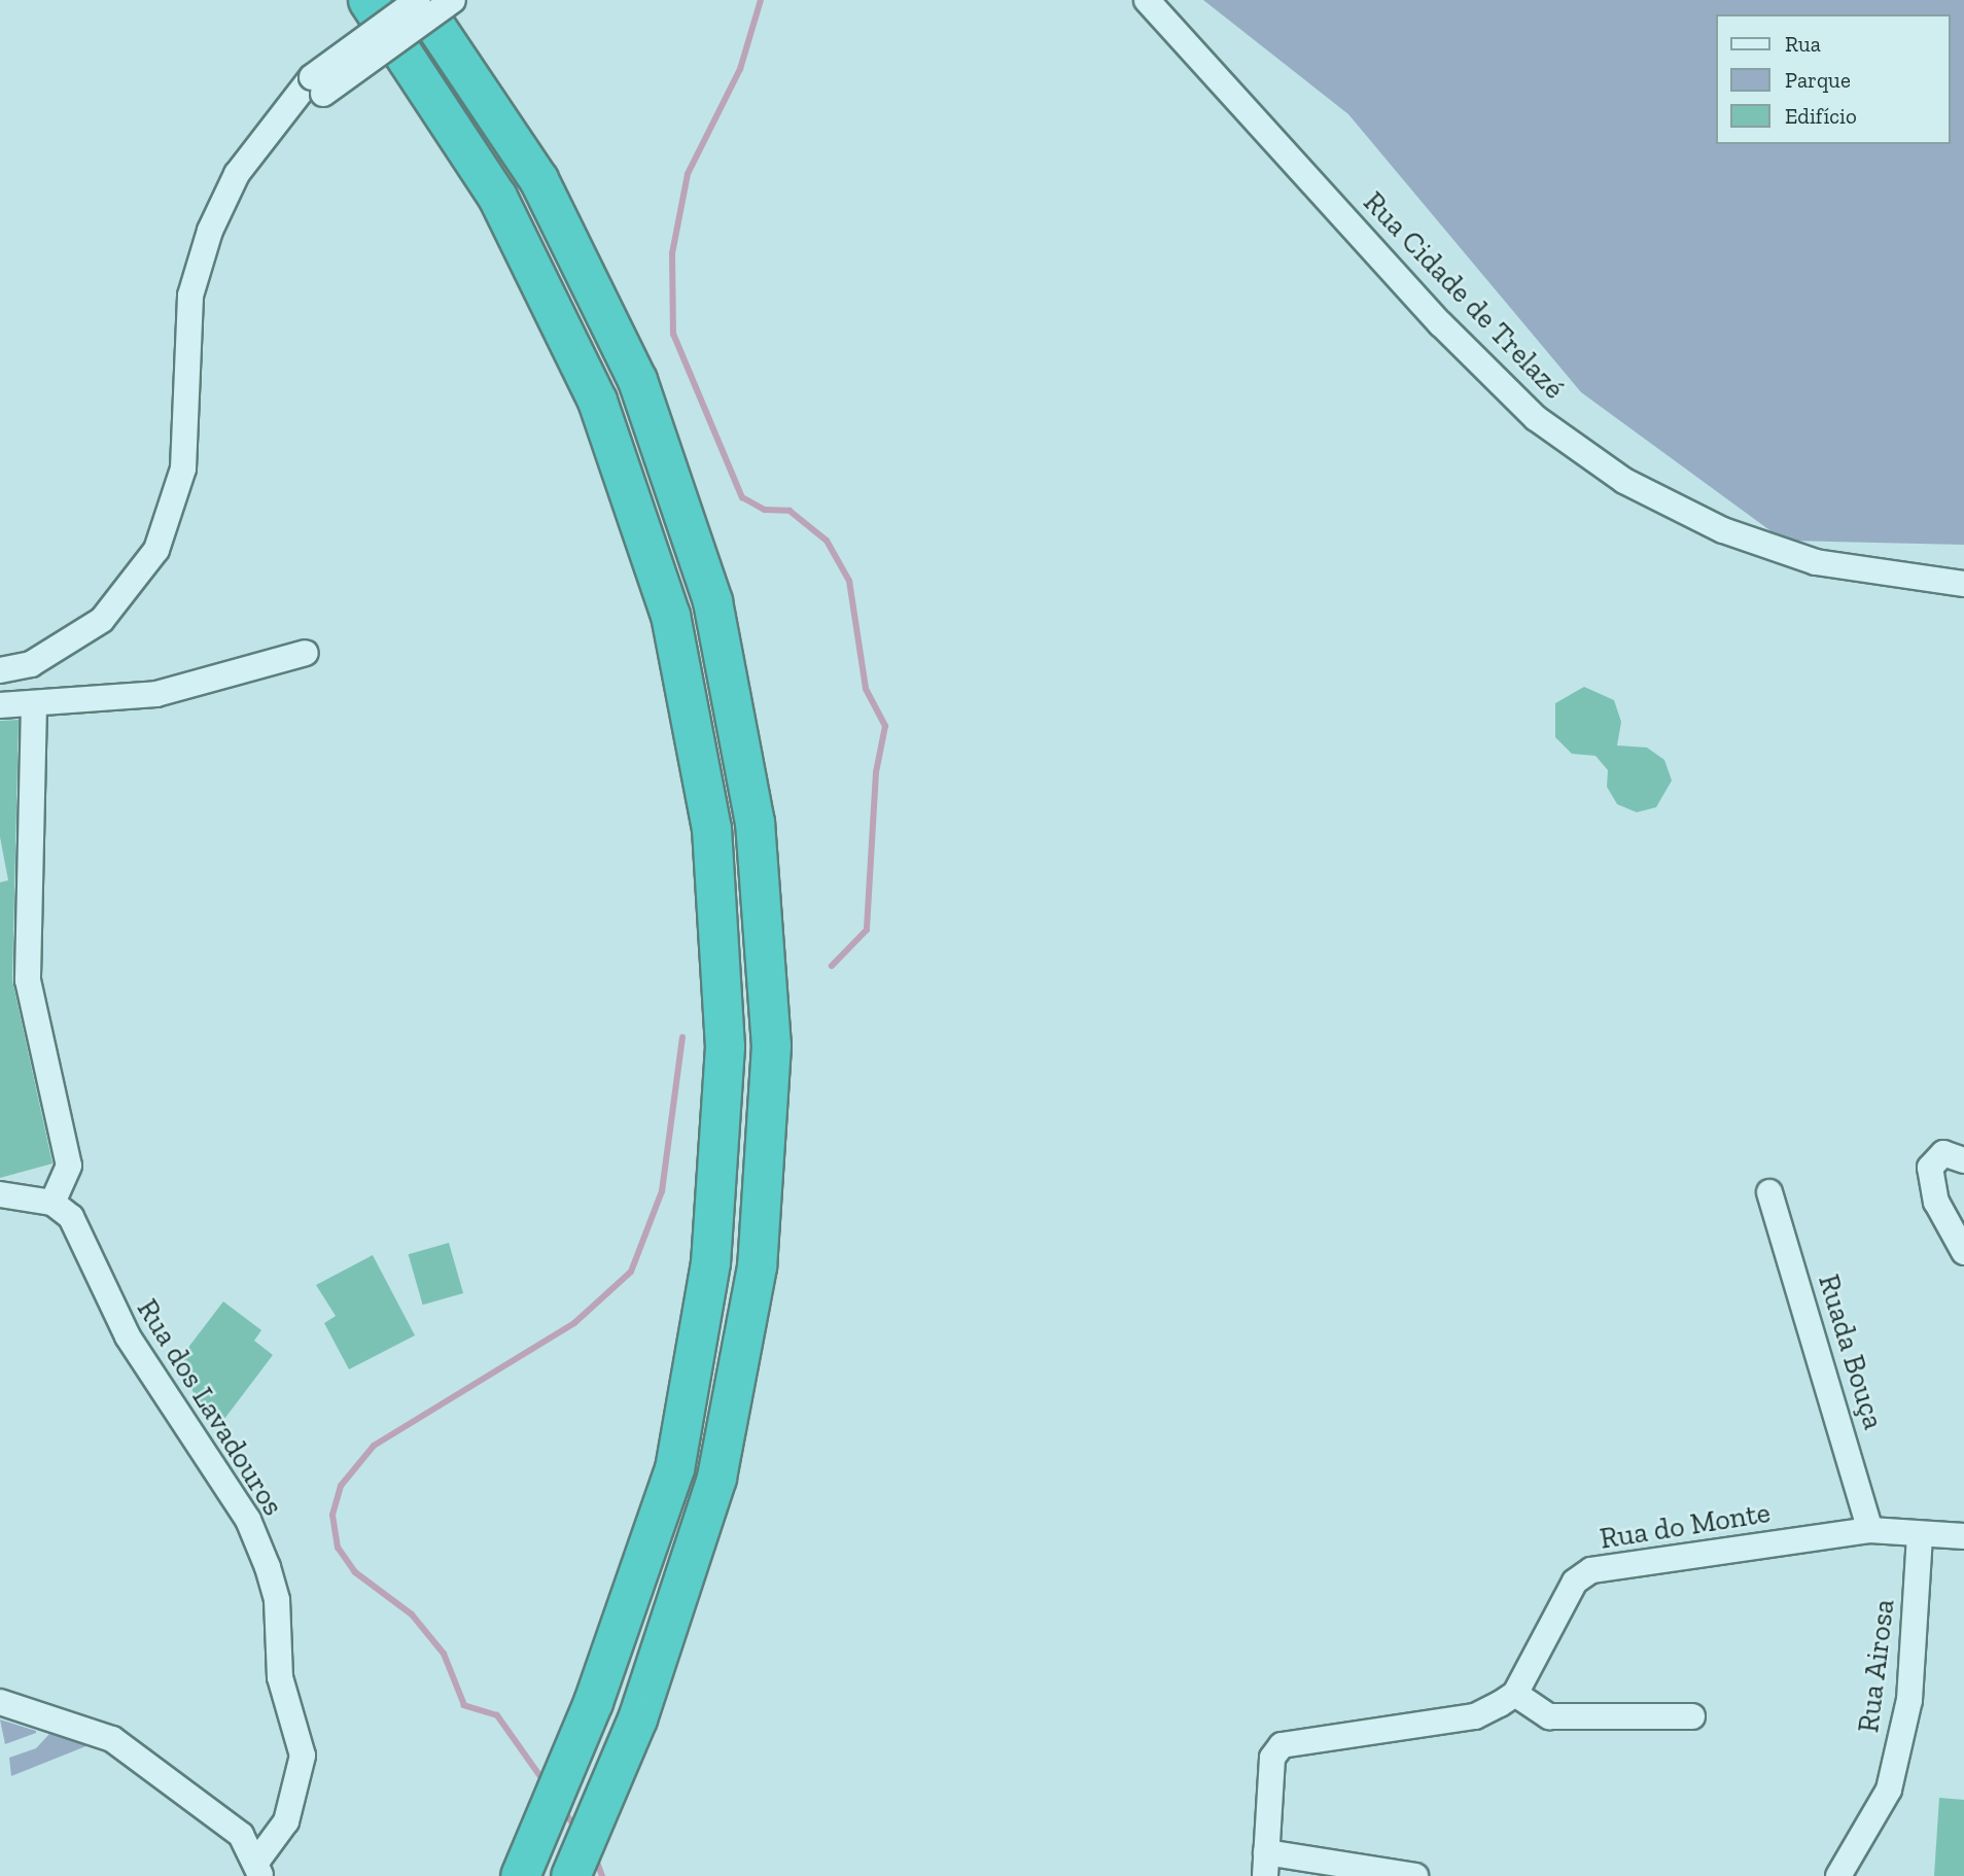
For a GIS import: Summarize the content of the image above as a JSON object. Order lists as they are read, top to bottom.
{
  "streets": {
    "street": [
      "Rua Cidade de Trelazé",
      "Ruada Bouça",
      "Rua dos Lavadouros",
      "Rua do Monte",
      "Rua Airosa"
    ]
  },
  "crossings": [
    ["Ruada Bouça", "Rua do Monte"],
    ["Rua do Monte", "Rua Airosa"]
  ],
  "legend": ["Rua", "Parque", "Edifício"]
}
